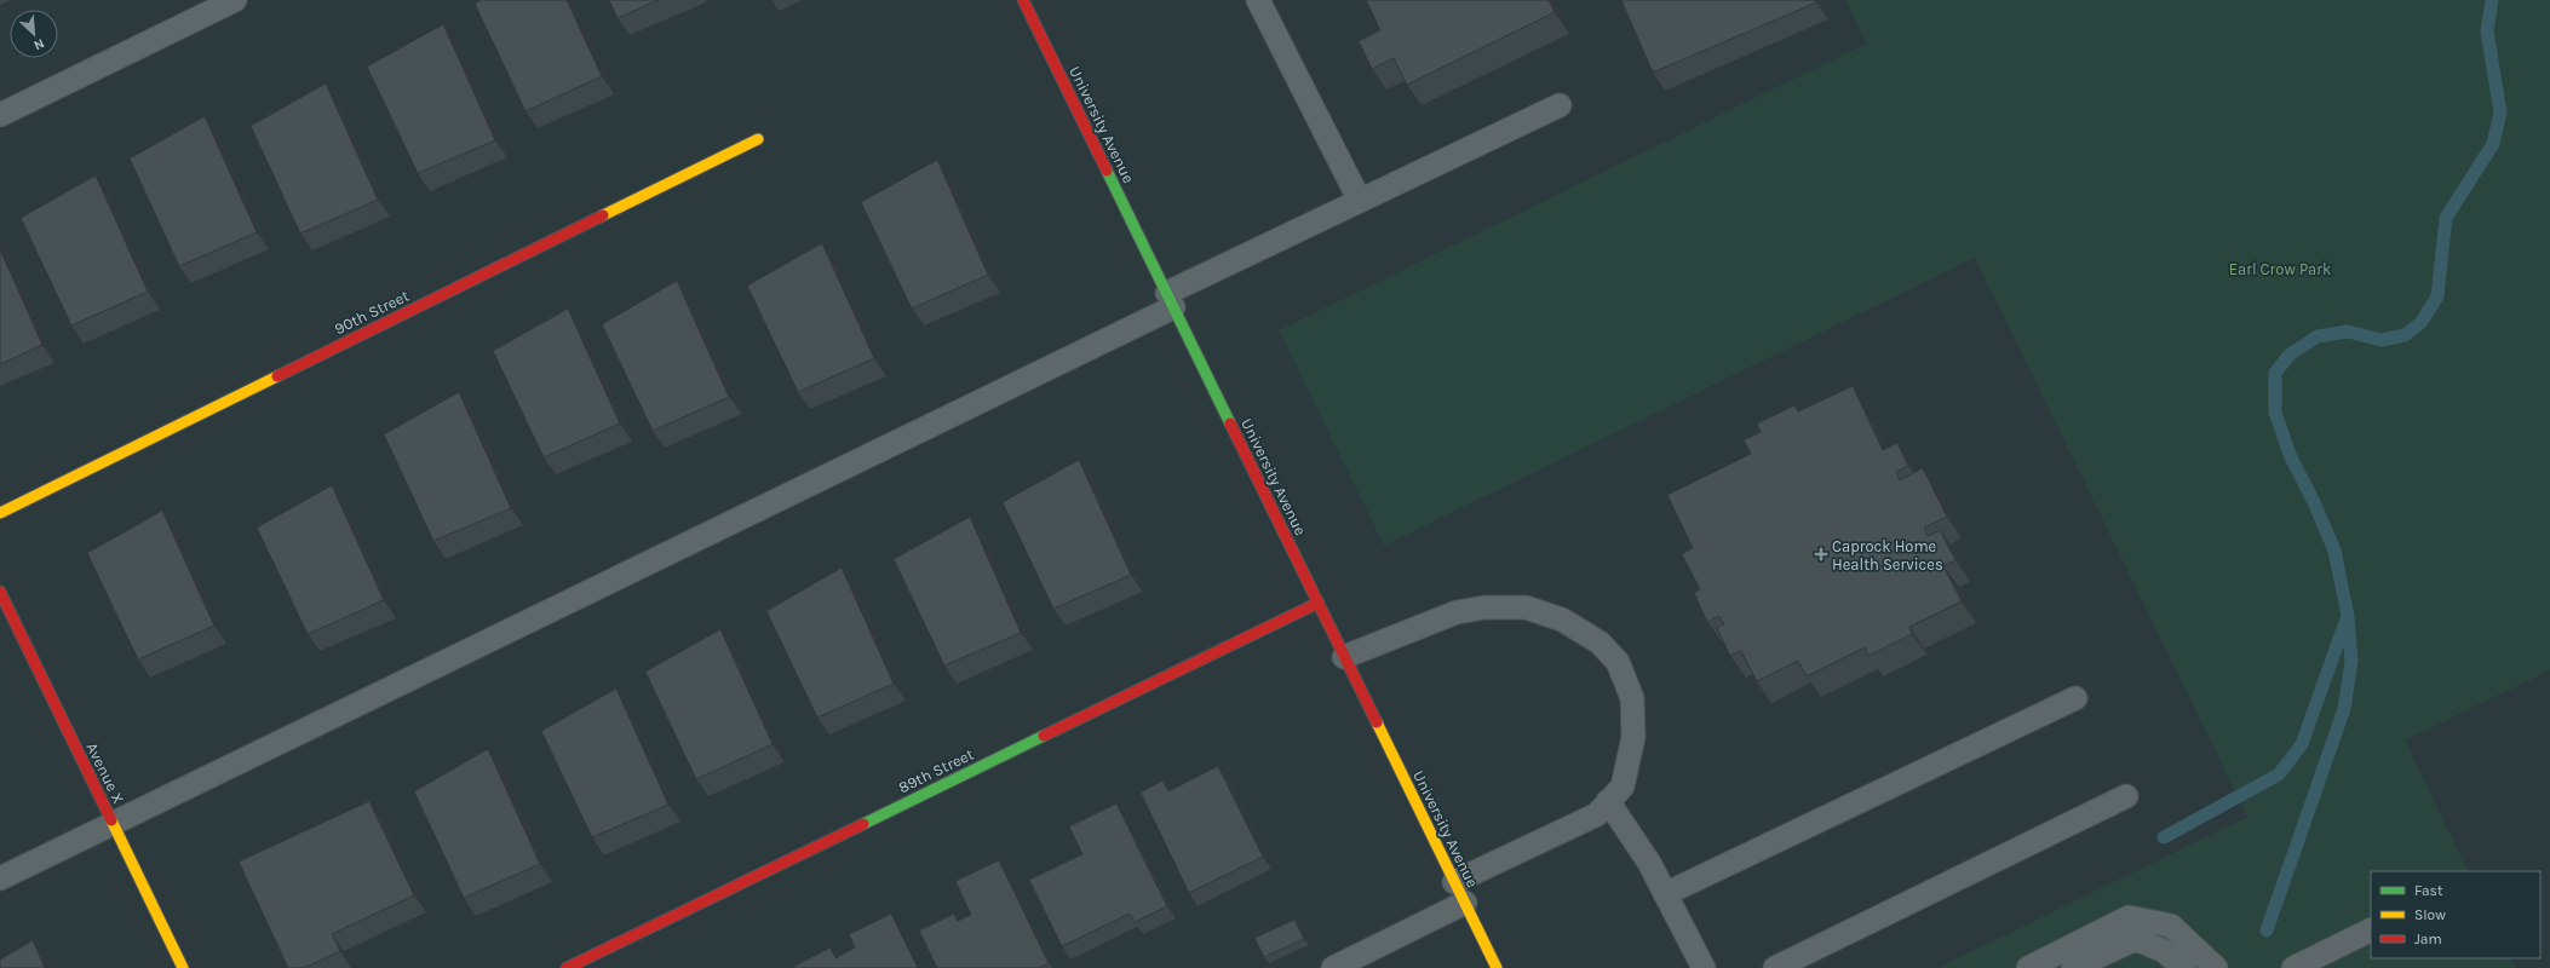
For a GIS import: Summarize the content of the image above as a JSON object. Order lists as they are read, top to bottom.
{
  "streets": {
    "street": [
      "University Avenue",
      "90th Street",
      "89th Street",
      "Avenue X"
    ]
  },
  "crossings": [
    ["University Avenue", "89th Street"]
  ],
  "parks": ["Earl Crow Park"],
  "places": {
    "health": ["Caprock Home Health Services"]
  },
  "legend": ["Fast", "Slow", "Jam"],
  "north": "bottom right"
}
